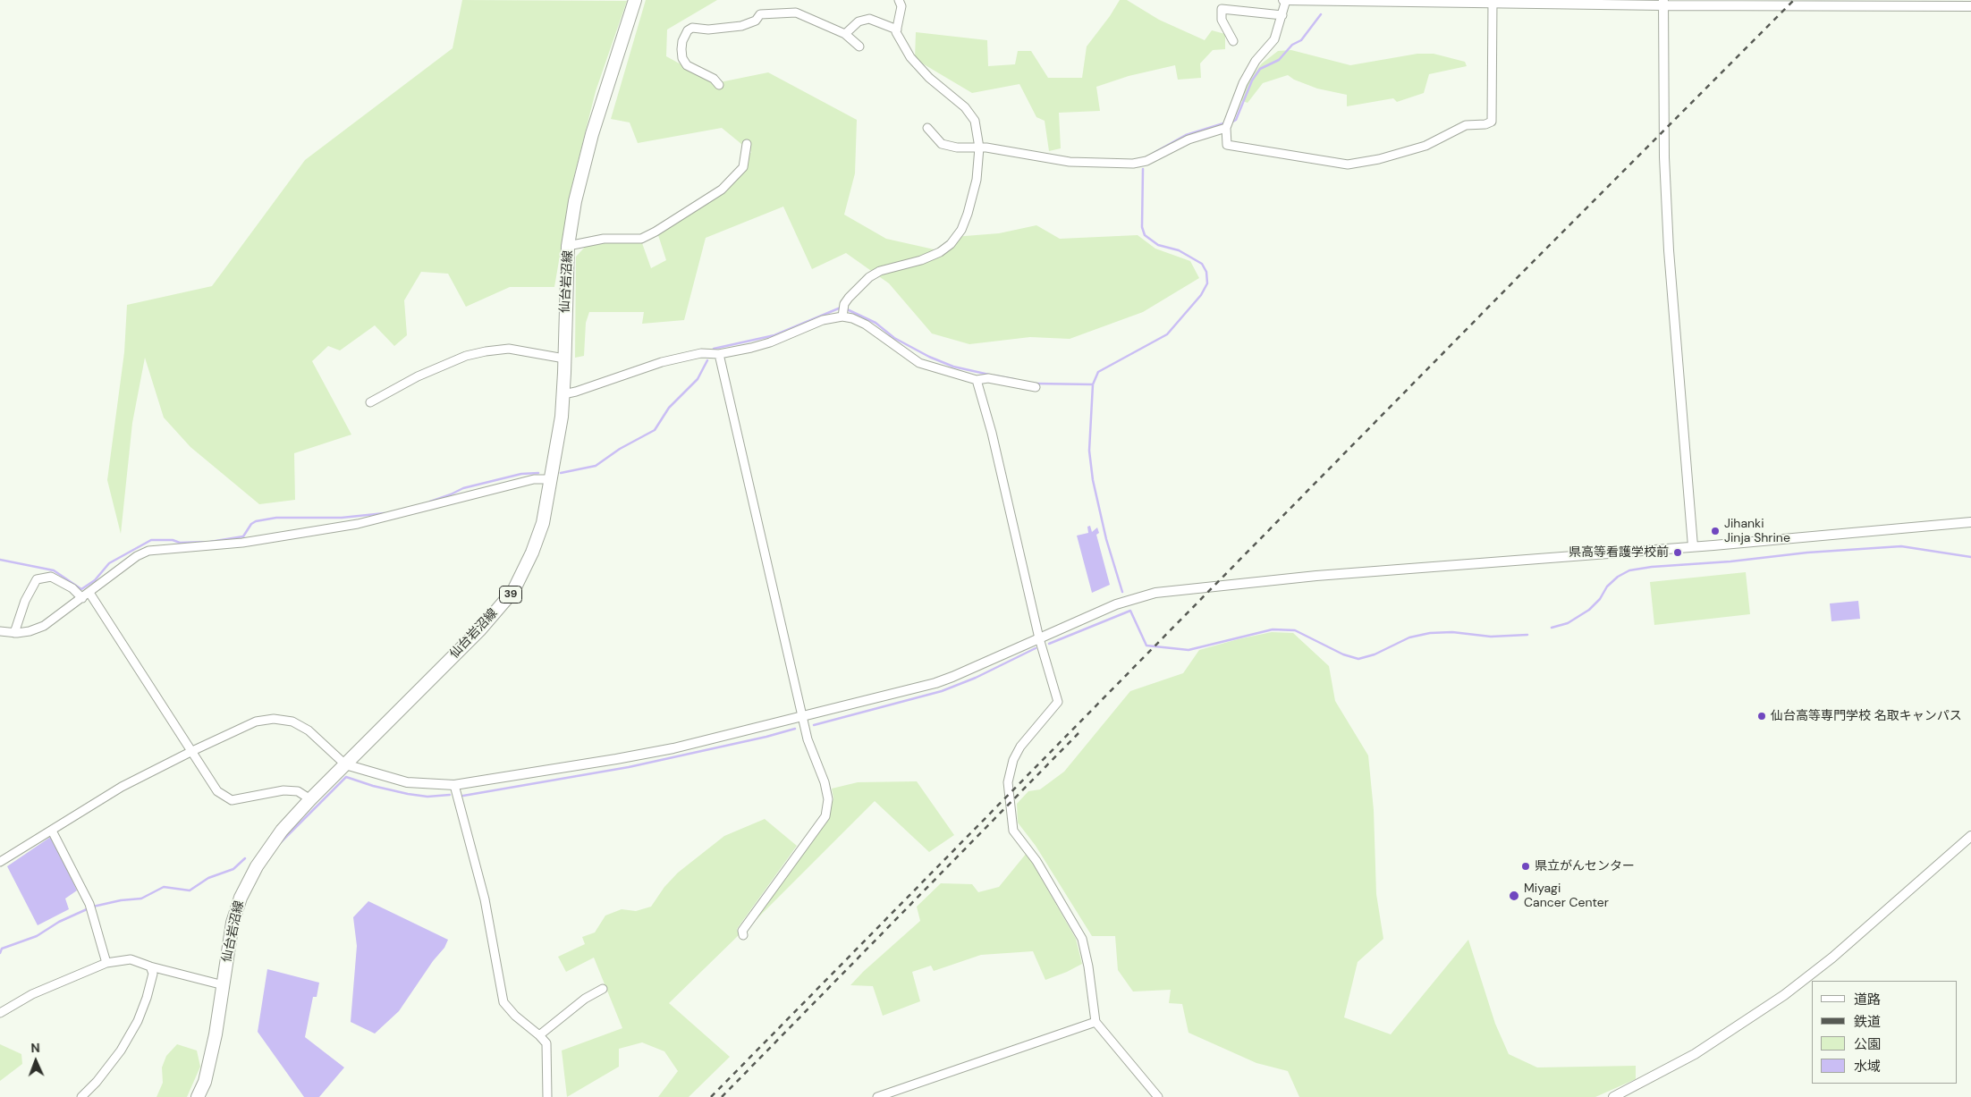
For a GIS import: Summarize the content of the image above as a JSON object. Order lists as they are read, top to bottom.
{
  "streets": {
    "main road": ["仙台岩沼線", "39"]
  },
  "places": [
    "Jihanki Jinja Shrine",
    "県高等看護学校前",
    "仙台高等専門学校 名取キャンパス",
    "県立がんセンター",
    "Miyagi Cancer Center"
  ],
  "legend": [
    "道路",
    "鉄道",
    "公園",
    "水域"
  ],
  "north": "top"
}
